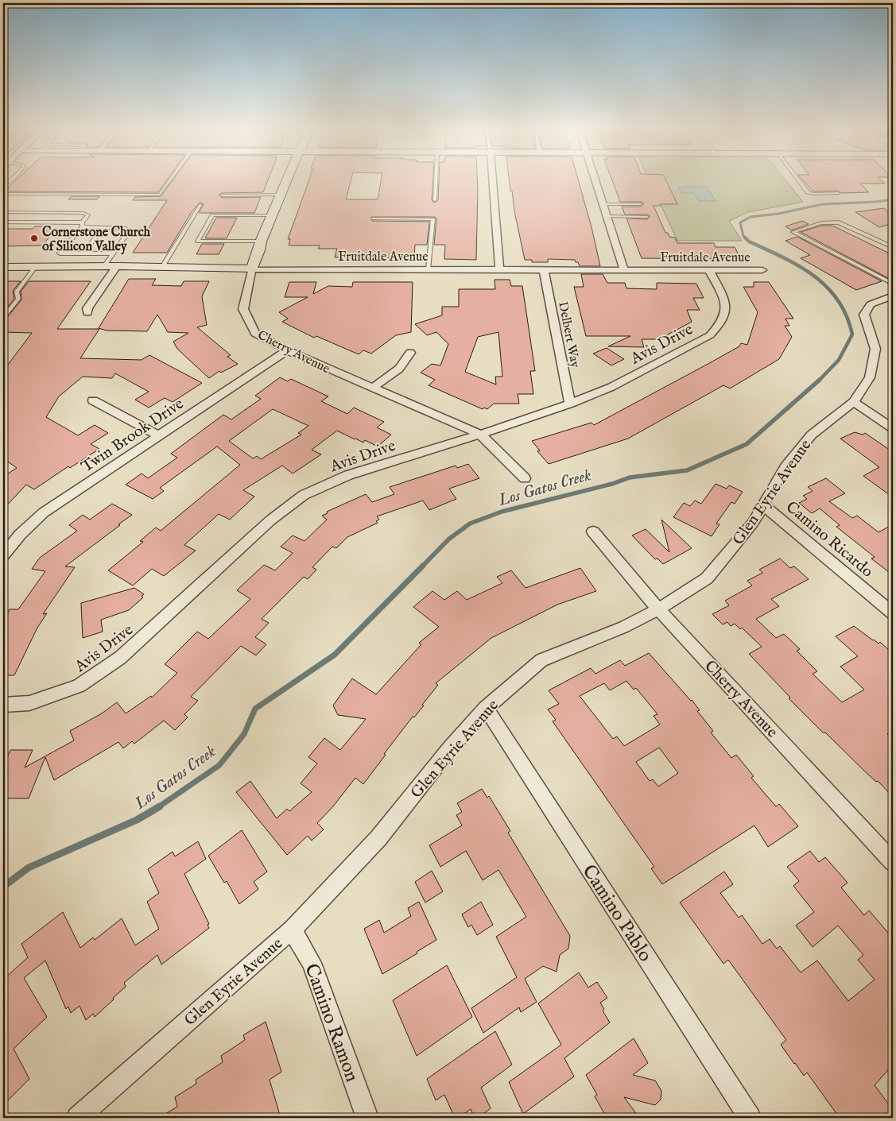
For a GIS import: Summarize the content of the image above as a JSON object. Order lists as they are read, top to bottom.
{
  "streets": {
    "street": [
      "Fruitdale Avenue",
      "Delbert Way",
      "Avis Drive",
      "Cherry Avenue",
      "Twin Brook Drive",
      "Glen Eyrie Avenue",
      "Camino Ricardo",
      "Camino Pablo",
      "Camino Ramon"
    ]
  },
  "crossings": [
    ["Fruitdale Avenue", "Delbert Way"],
    ["Fruitdale Avenue", "Avis Drive"],
    ["Fruitdale Avenue", "Cherry Avenue"],
    ["Delbert Way", "Avis Drive"],
    ["Avis Drive", "Cherry Avenue"],
    ["Cherry Avenue", "Twin Brook Drive"],
    ["Cherry Avenue", "Glen Eyrie Avenue"],
    ["Glen Eyrie Avenue", "Camino Ricardo"],
    ["Glen Eyrie Avenue", "Camino Pablo"],
    ["Glen Eyrie Avenue", "Camino Ramon"]
  ],
  "water": ["Los Gatos Creek"],
  "places": ["Cornerstone Church of Silicon Valley"]
}
